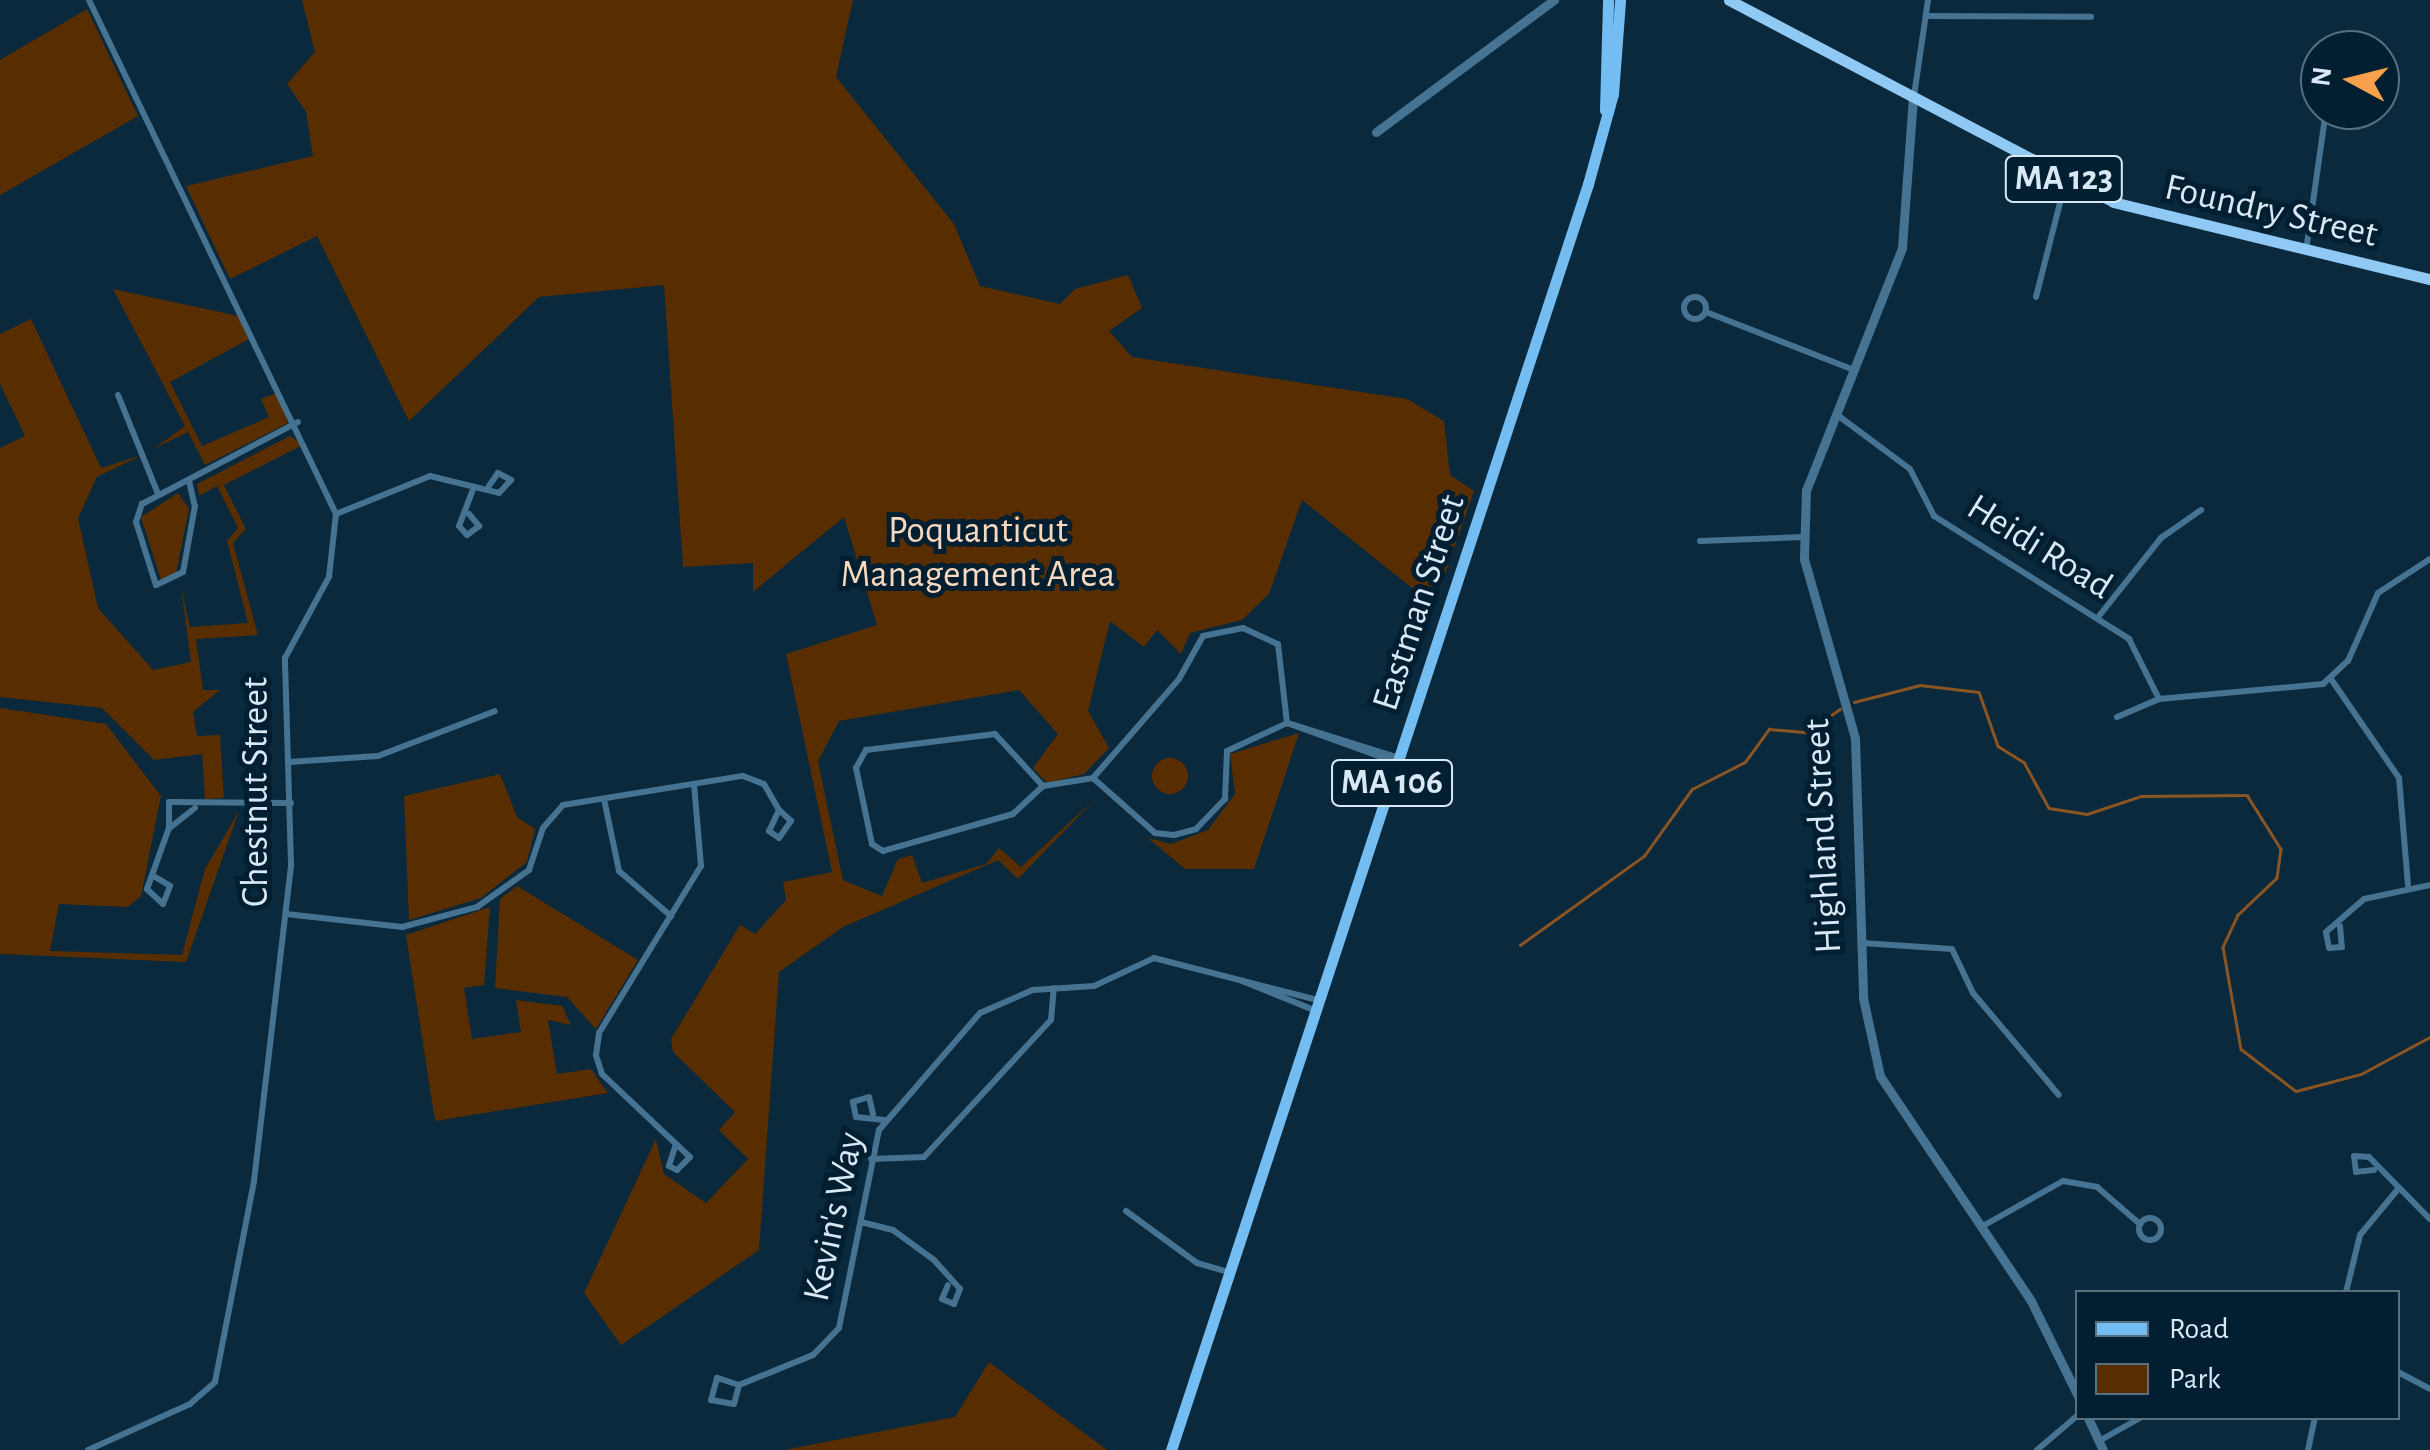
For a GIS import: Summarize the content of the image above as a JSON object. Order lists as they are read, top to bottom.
{
  "streets": {
    "highway": ["MA 123", "Foundry Street"],
    "main road": ["Eastman Street", "MA 106"],
    "street": [
      "Heidi Road",
      "Chestnut Street",
      "Highland Street",
      "Kevin's Way"
    ]
  },
  "crossings": [
    ["Foundry Street", "Highland Street"],
    ["Heidi Road", "Highland Street"],
    ["Eastman Street", "Kevin's Way"]
  ],
  "parks": ["Poquanticut Management Area"],
  "legend": ["Road", "Park"],
  "north": "left"
}
